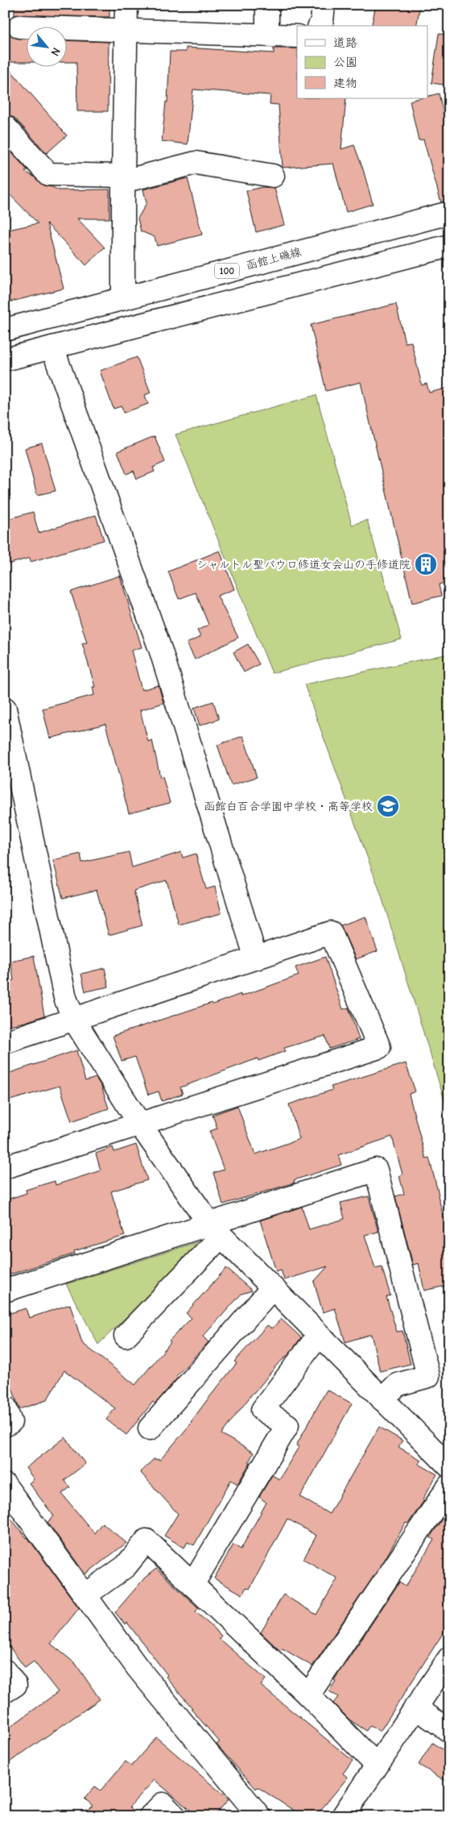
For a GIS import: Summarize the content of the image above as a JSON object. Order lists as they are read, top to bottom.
{
  "streets": {
    "street": ["函館上磯線", "100"]
  },
  "places": {
    "building": ["シャルトル聖パウロ修道女会山の手修道院"],
    "school or university": ["函館白百合学園中学校・高等学校"]
  },
  "legend": ["道路", "公園", "建物"],
  "north": "bottom right"
}
